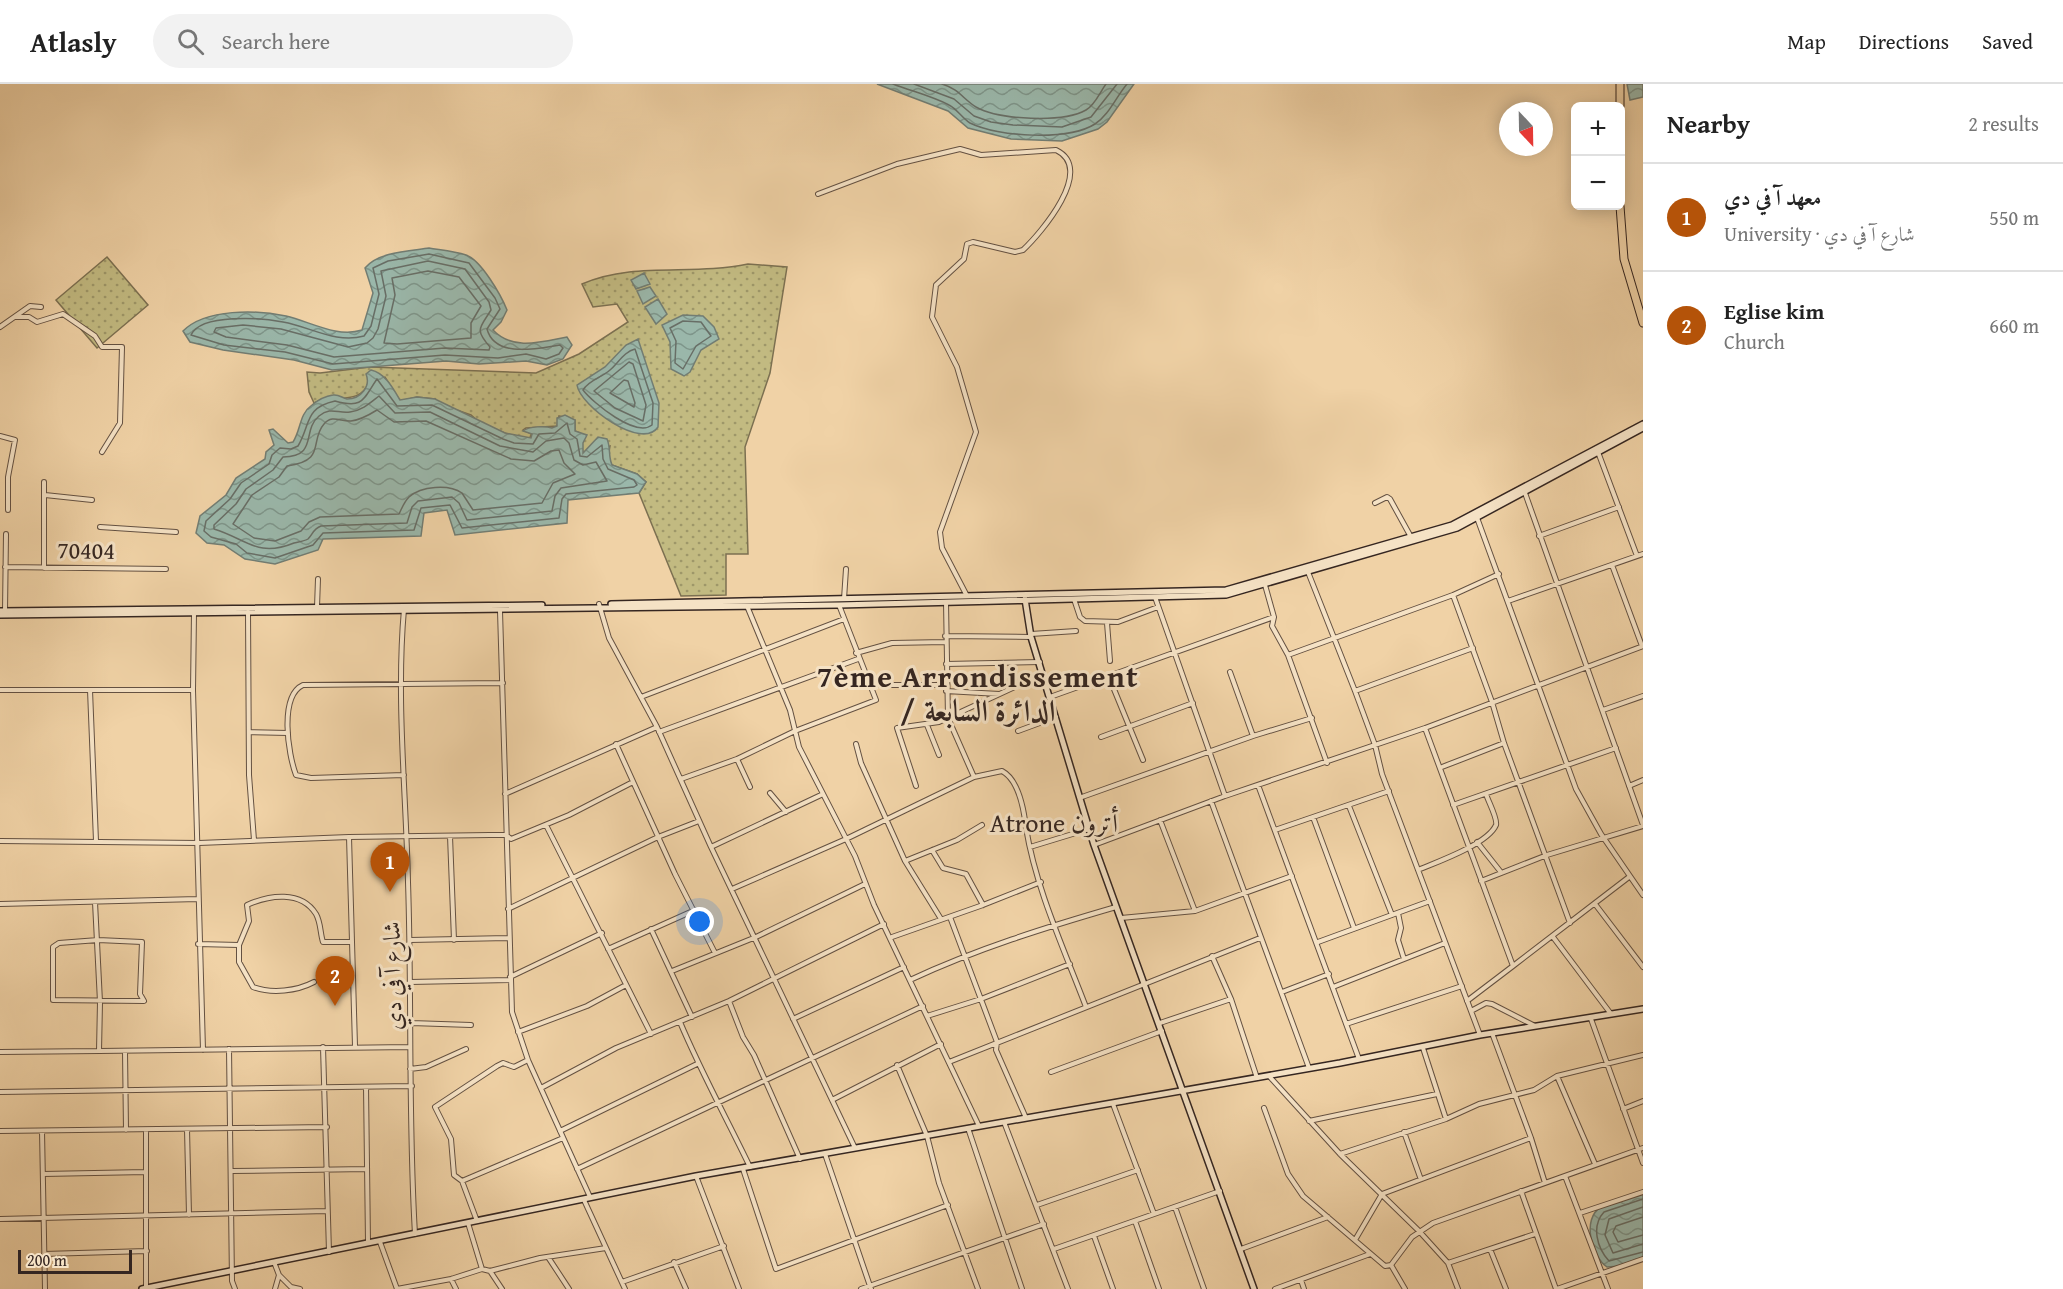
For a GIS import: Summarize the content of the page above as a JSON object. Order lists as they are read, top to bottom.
{
  "streets": {
    "street": ["70404", "شارع آ في دي"]
  },
  "districts": ["7ème Arrondissement / الدائرة السابعة", "Atrone أترون"],
  "scale_bar": "200 m",
  "north": "bottom",
  "page": {
    "header": "Atlasly",
    "search": "Search here",
    "nav": ["Map", "Directions", "Saved"],
    "heading": ["Nearby", "2 results"],
    "map_buttons": ["+", "−"],
    "list": [
      {
        "mark": "1",
        "name": "معهد آ في دي",
        "note": "University · شارع آ في دي",
        "value": "550 m"
      },
      {
        "mark": "2",
        "name": "Eglise kim",
        "note": "Church",
        "value": "660 m"
      }
    ],
    "pins": ["1", "2"],
    "scale": "200 m"
  }
}
